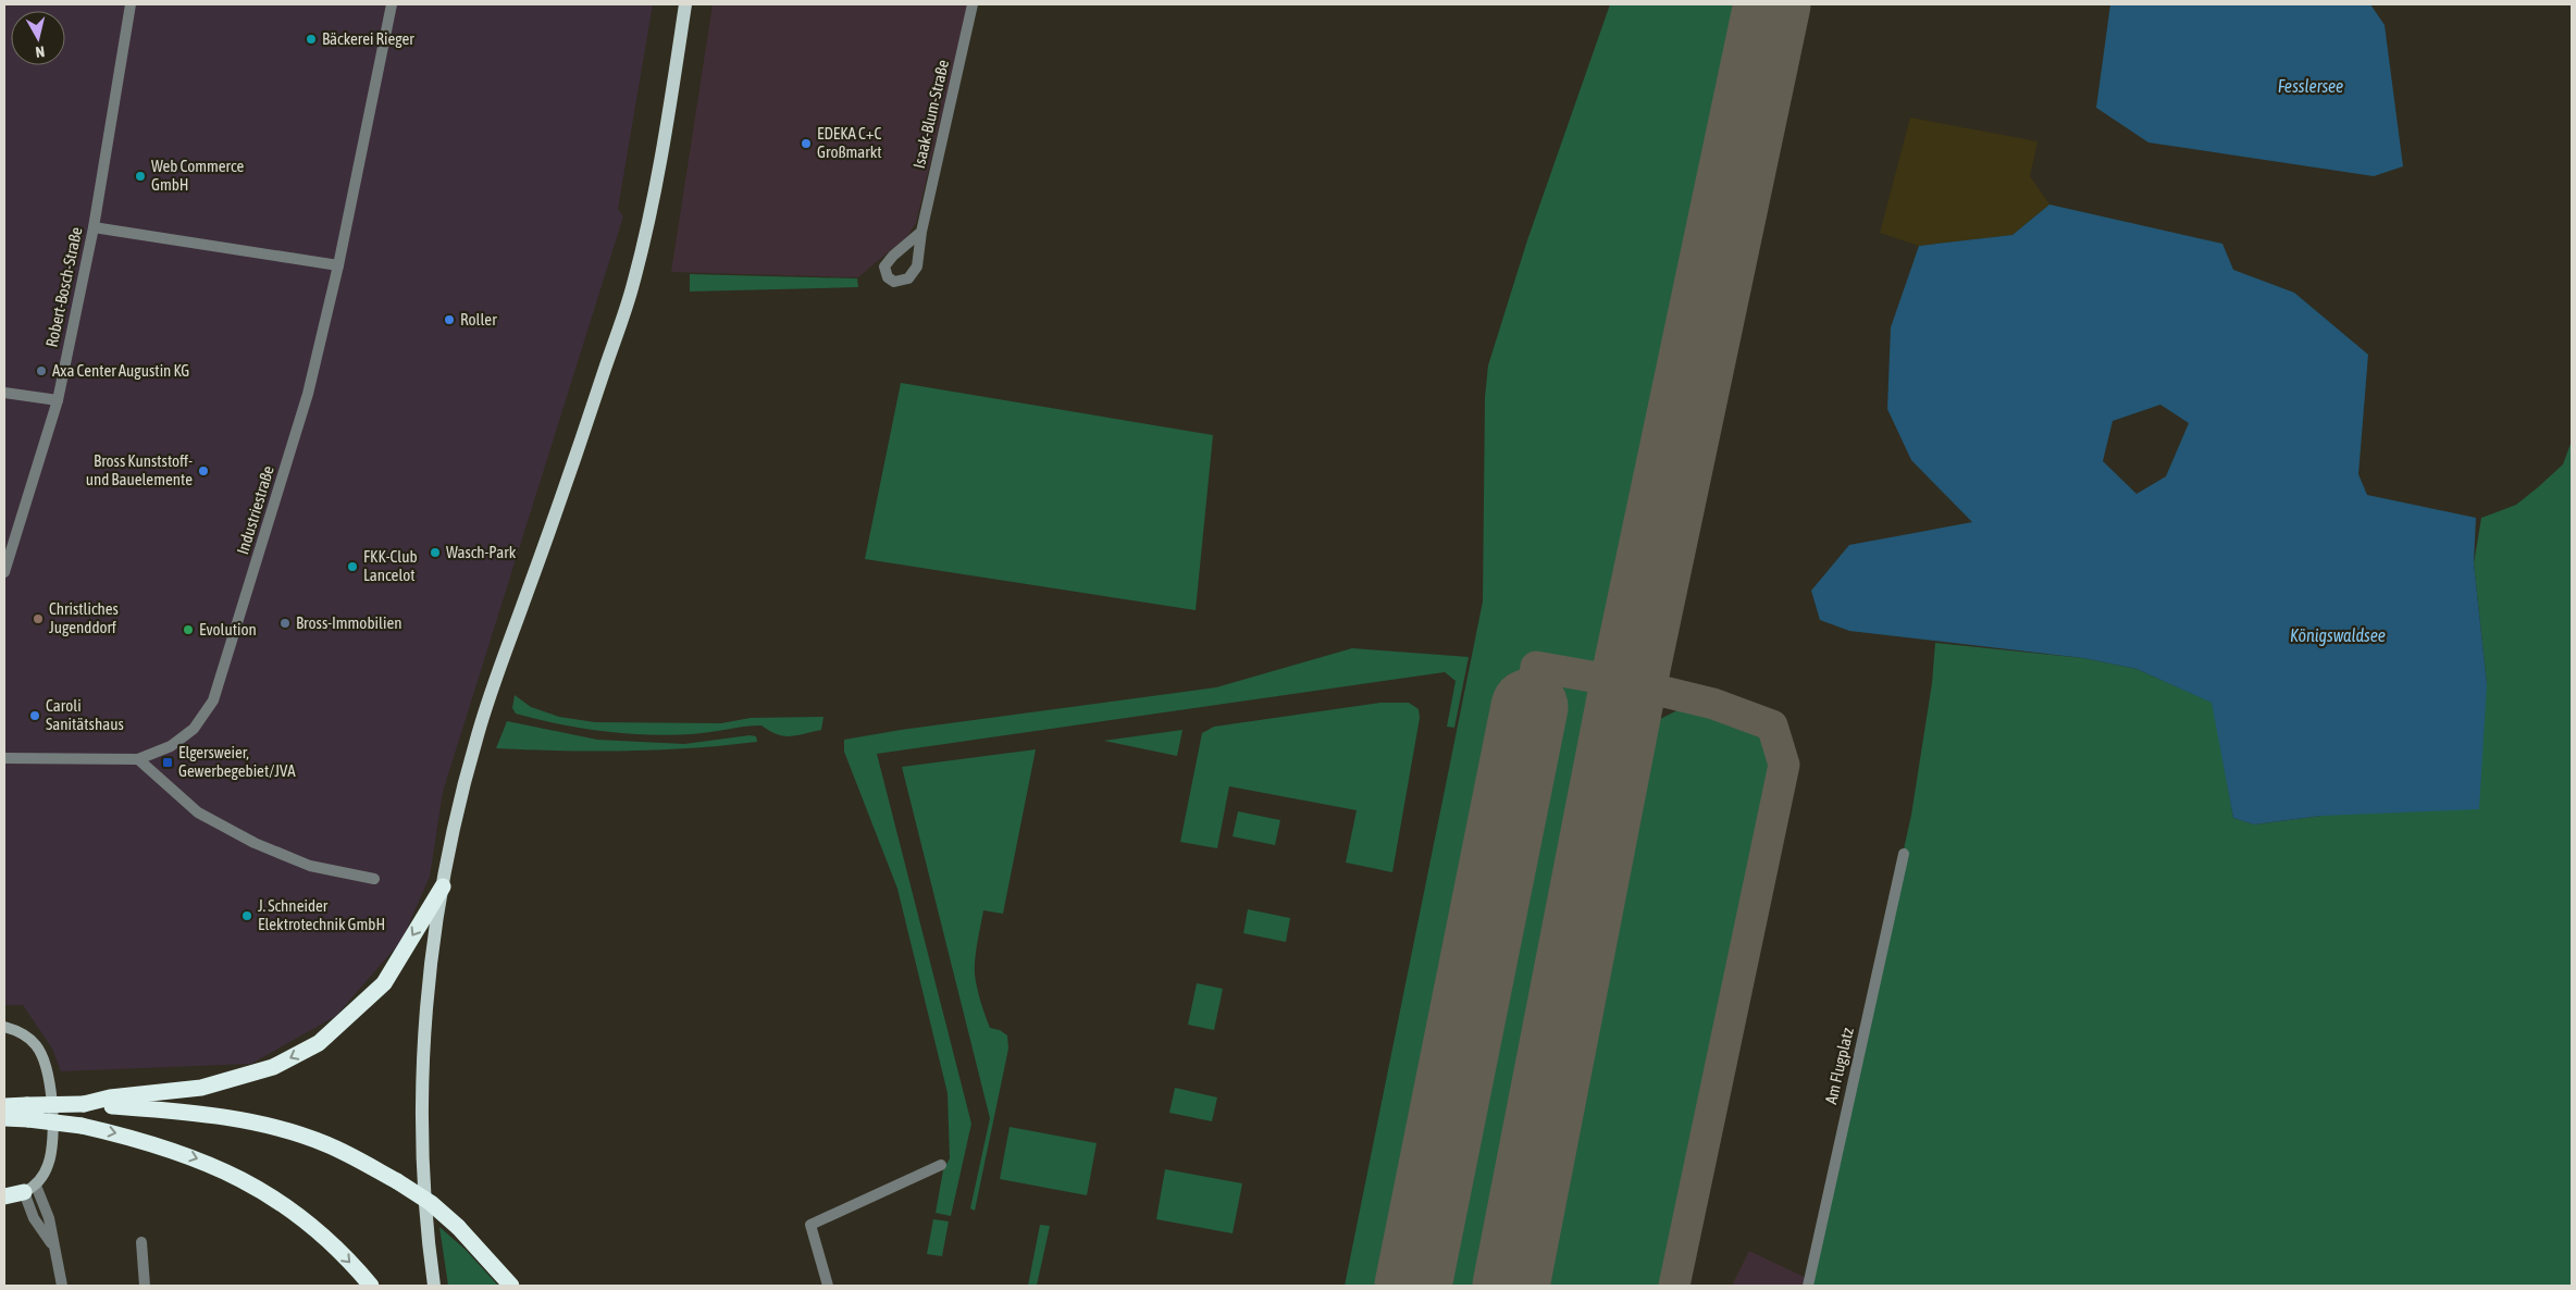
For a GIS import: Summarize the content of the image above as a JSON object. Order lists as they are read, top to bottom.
{
  "streets": {
    "street": [
      "Isaak-Blum-Straße",
      "Robert-Bosch-Straße",
      "Industriestraße",
      "Am Flugplatz"
    ]
  },
  "water": ["Fesslersee", "Königswaldsee"],
  "places": {
    "other": [
      "Bäckerei Rieger",
      "EDEKA C+C Großmarkt",
      "Web Commerce GmbH",
      "Roller",
      "Axa Center Augustin KG",
      "Bross Kunststoff- und Bauelemente",
      "Wasch-Park",
      "FKK-Club Lancelot",
      "Christliches Jugenddorf",
      "Bross-Immobilien",
      "Evolution",
      "Caroli Sanitätshaus",
      "J. Schneider Elektrotechnik GmbH"
    ],
    "transit": ["Elgersweier, Gewerbegebiet/JVA"]
  },
  "north": "bottom"
}
